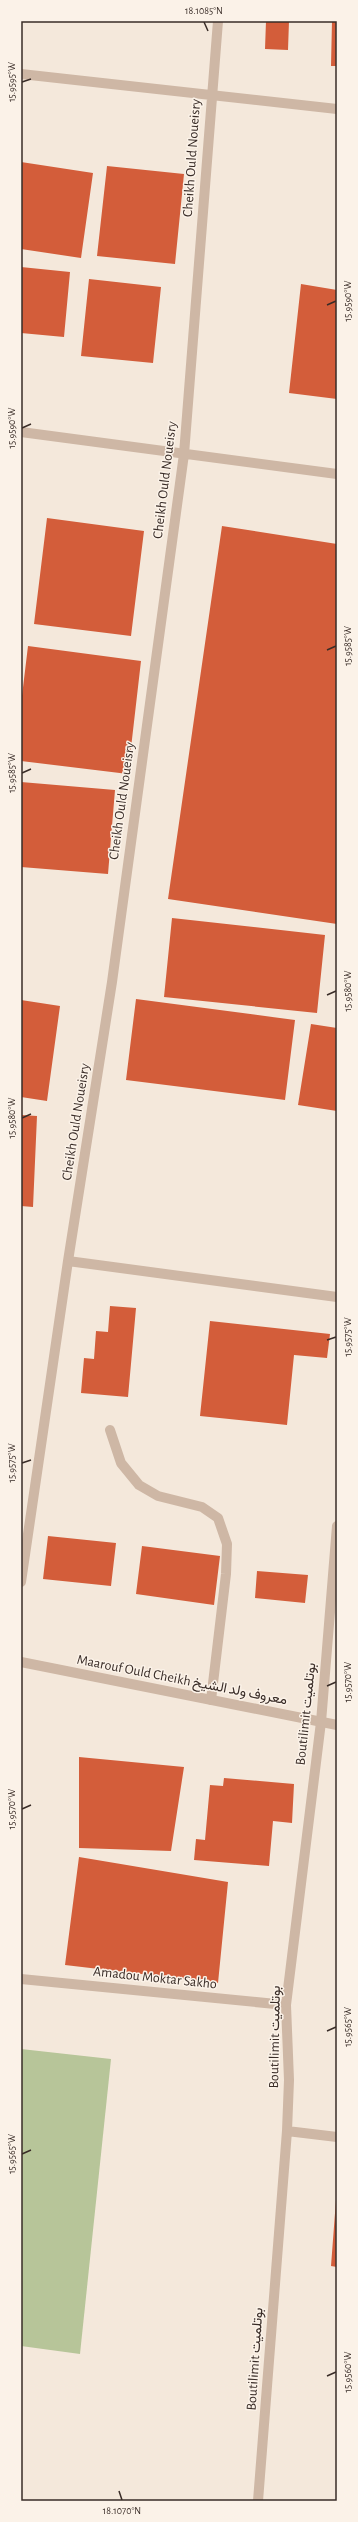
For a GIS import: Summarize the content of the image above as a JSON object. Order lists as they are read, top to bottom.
{
  "streets": {
    "street": [
      "Cheikh Ould Noueisry",
      "Maarouf Ould Cheikh معروف ولد الشيخ",
      "Boutilimit بوتلميت",
      "Amadou Moktar Sakho"
    ]
  },
  "crossings": [
    ["Maarouf Ould Cheikh معروف ولد الشيخ", "Boutilimit بوتلميت"],
    ["Boutilimit بوتلميت", "Amadou Moktar Sakho"]
  ],
  "coordinates": [
    "18.1085°N",
    "15.9595°W",
    "15.9590°W",
    "15.9585°W",
    "15.9580°W",
    "15.9575°W",
    "15.9570°W",
    "15.9565°W",
    "15.9560°W",
    "18.1070°N"
  ]
}
